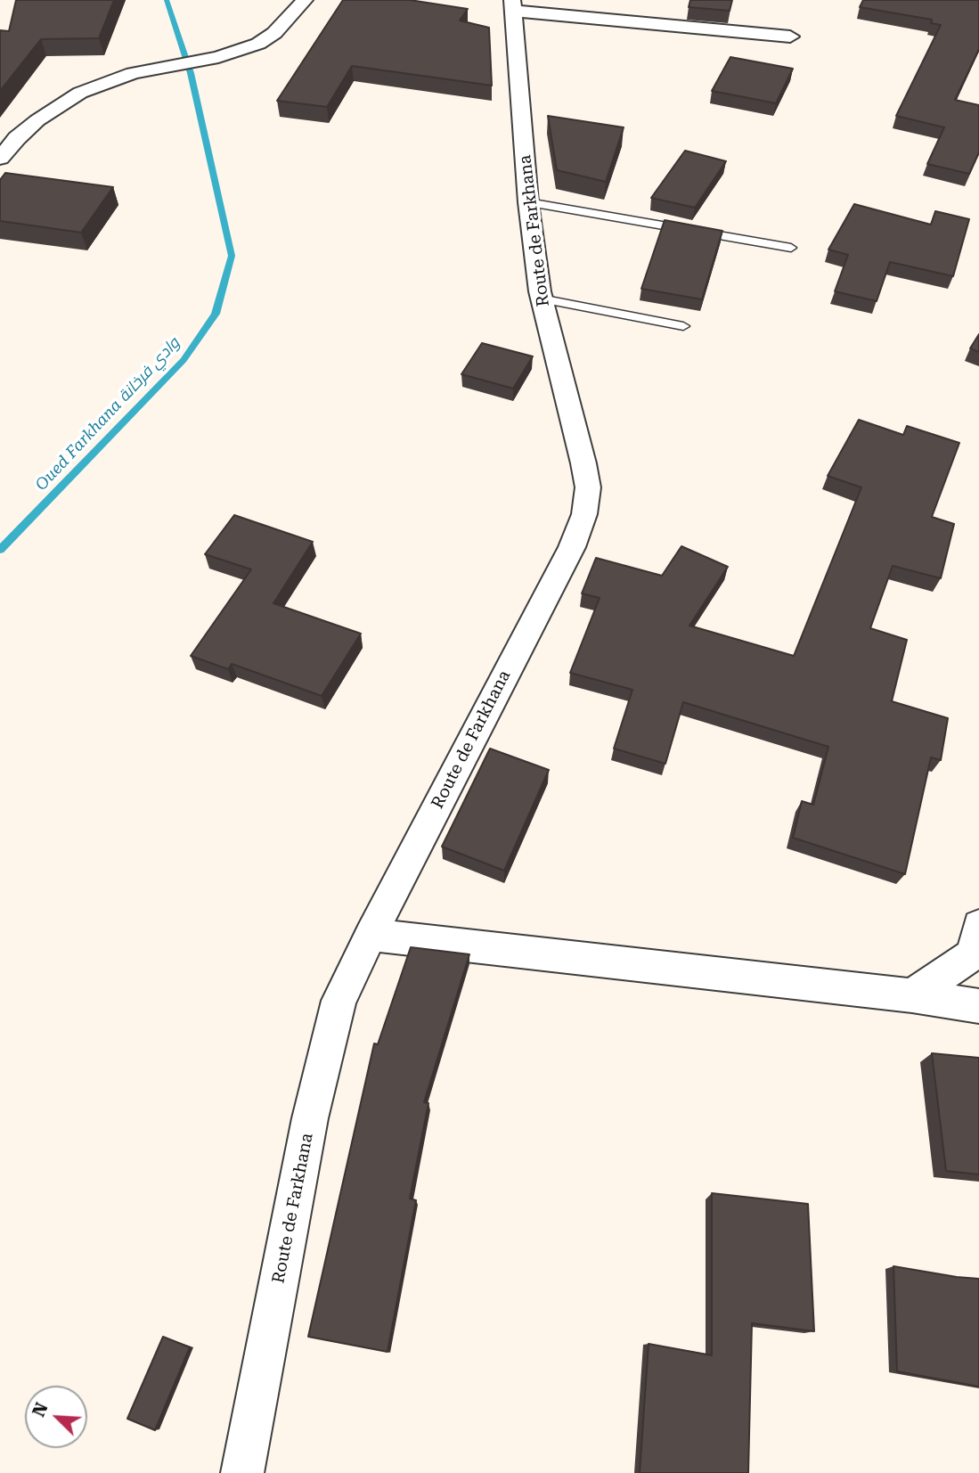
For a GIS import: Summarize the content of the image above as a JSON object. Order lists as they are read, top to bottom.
{
  "streets": {
    "street": ["Route de Farkhana"]
  },
  "water": ["Oued Farkhana وادي فرخانة"],
  "north": "top left"
}
